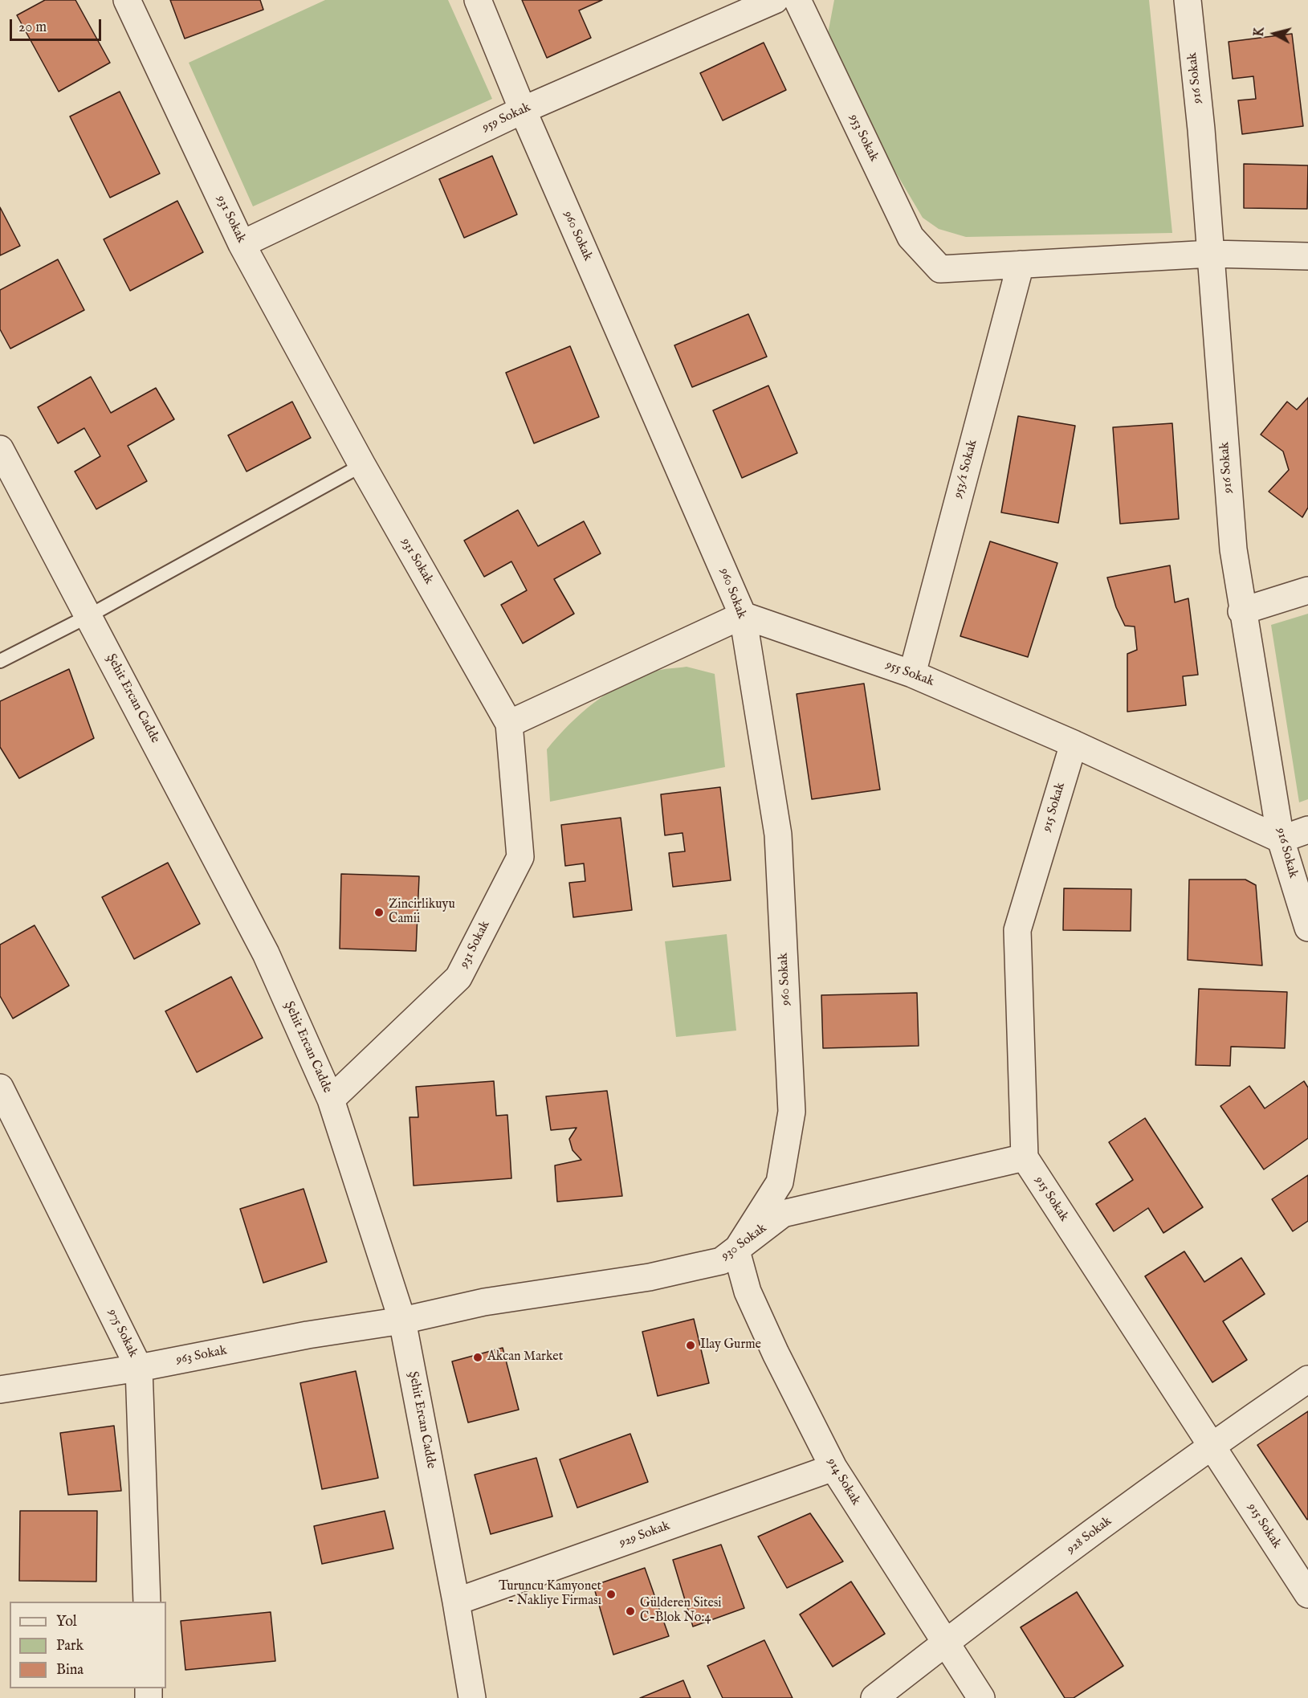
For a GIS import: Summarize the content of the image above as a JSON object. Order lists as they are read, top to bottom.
{
  "streets": {
    "street": [
      "916 Sokak",
      "959 Sokak",
      "953 Sokak",
      "931 Sokak",
      "960 Sokak",
      "953/1 Sokak",
      "955 Sokak",
      "Şehit Ercan Cadde",
      "915 Sokak",
      "930 Sokak",
      "975 Sokak",
      "963 Sokak",
      "914 Sokak",
      "929 Sokak",
      "928 Sokak"
    ]
  },
  "crossings": [
    ["916 Sokak", "955 Sokak"],
    ["959 Sokak", "931 Sokak"],
    ["959 Sokak", "960 Sokak"],
    ["953 Sokak", "953/1 Sokak"],
    ["931 Sokak", "Şehit Ercan Cadde"],
    ["960 Sokak", "955 Sokak"],
    ["960 Sokak", "930 Sokak"],
    ["960 Sokak", "914 Sokak"],
    ["953/1 Sokak", "955 Sokak"],
    ["955 Sokak", "915 Sokak"],
    ["Şehit Ercan Cadde", "930 Sokak"],
    ["Şehit Ercan Cadde", "963 Sokak"],
    ["Şehit Ercan Cadde", "929 Sokak"],
    ["915 Sokak", "930 Sokak"],
    ["915 Sokak", "928 Sokak"],
    ["930 Sokak", "963 Sokak"],
    ["930 Sokak", "914 Sokak"],
    ["975 Sokak", "963 Sokak"],
    ["914 Sokak", "929 Sokak"],
    ["914 Sokak", "928 Sokak"]
  ],
  "places": [
    "Zincirlikuyu Camii",
    "Ilay Gurme",
    "Akcan Market",
    "Turuncu Kamyonet - Nakliye Firması",
    "Gülderen Sitesi C-Blok No:4"
  ],
  "legend": ["Yol", "Park", "Bina"],
  "scale_bar": "20 m",
  "north": "left"
}
